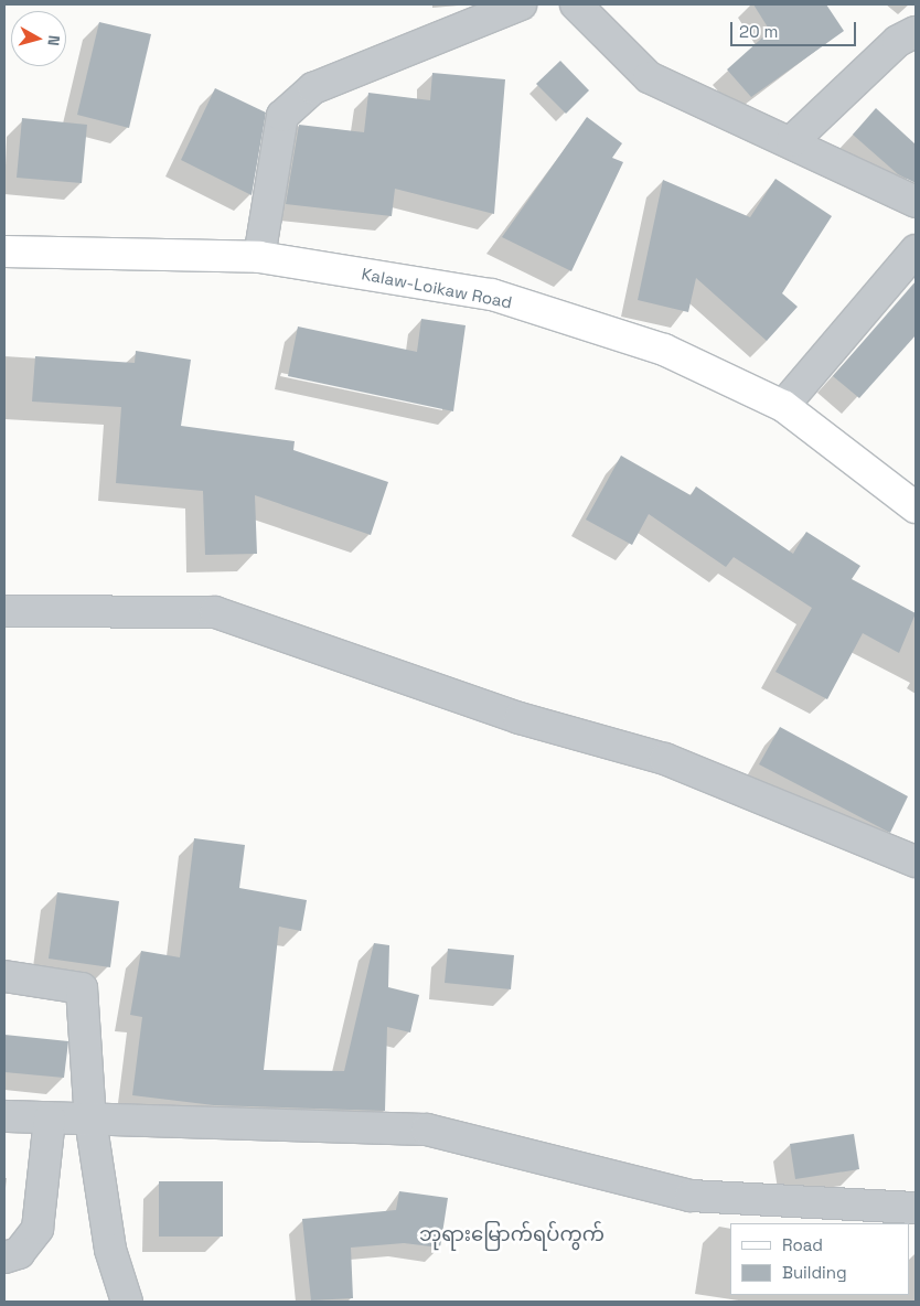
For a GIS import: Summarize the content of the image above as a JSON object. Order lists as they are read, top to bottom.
{
  "streets": {
    "main road": ["Kalaw-Loikaw Road"]
  },
  "districts": ["ဘုရားမြောက်ရပ်ကွက်"],
  "legend": ["Road", "Building"],
  "scale_bar": "20 m",
  "north": "right"
}
